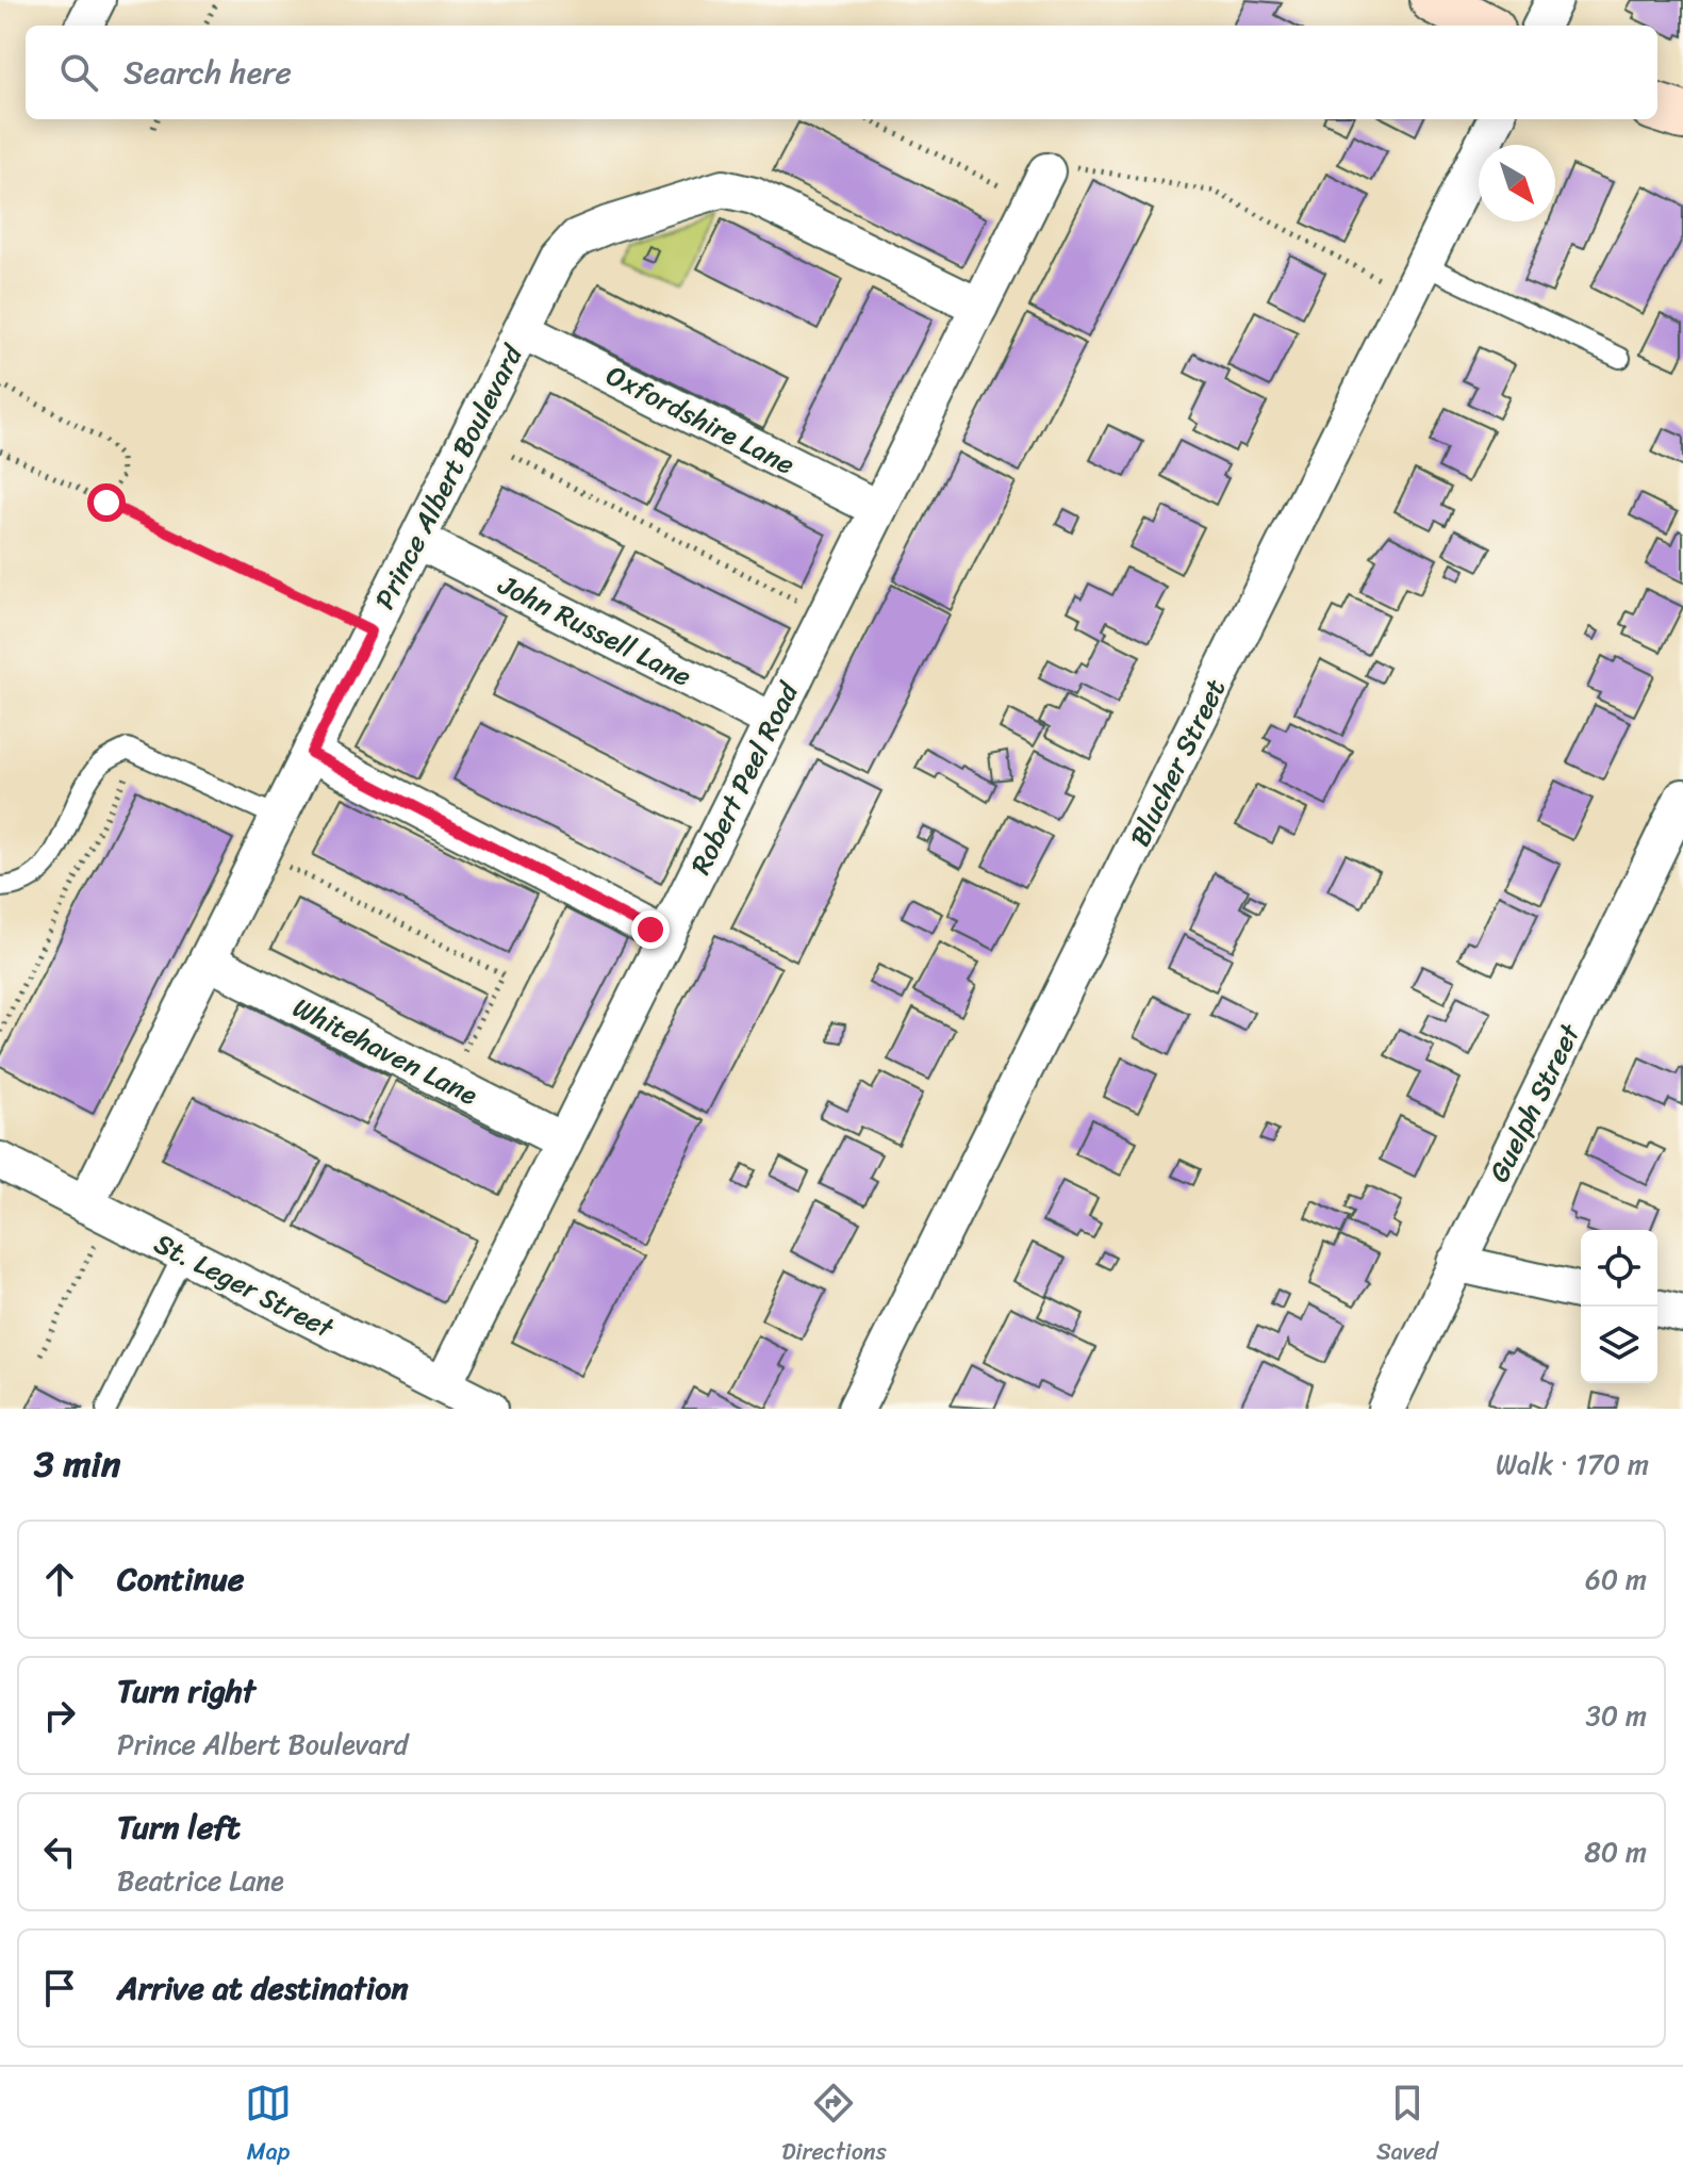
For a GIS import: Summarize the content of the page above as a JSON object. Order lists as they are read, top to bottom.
{
  "streets": {
    "street": [
      "Oxfordshire Lane",
      "Prince Albert Boulevard",
      "John Russell Lane",
      "Blucher Street",
      "Robert Peel Road",
      "Whitehaven Lane",
      "Guelph Street",
      "St. Leger Street"
    ]
  },
  "crossings": [
    ["Oxfordshire Lane", "Prince Albert Boulevard"],
    ["Oxfordshire Lane", "Robert Peel Road"],
    ["Prince Albert Boulevard", "John Russell Lane"],
    ["Prince Albert Boulevard", "Robert Peel Road"],
    ["Prince Albert Boulevard", "Whitehaven Lane"],
    ["Prince Albert Boulevard", "St. Leger Street"],
    ["John Russell Lane", "Robert Peel Road"],
    ["Robert Peel Road", "Whitehaven Lane"],
    ["Robert Peel Road", "St. Leger Street"]
  ],
  "north": "bottom right",
  "page": {
    "search": "Search here",
    "heading": ["3 min", "Walk · 170 m"],
    "list": [
      ["Continue", "60 m"],
      ["Turn right", "Prince Albert Boulevard", "30 m"],
      ["Turn left", "Beatrice Lane", "80 m"],
      "Arrive at destination"
    ],
    "nav": ["Map", "Directions", "Saved"]
  }
}
